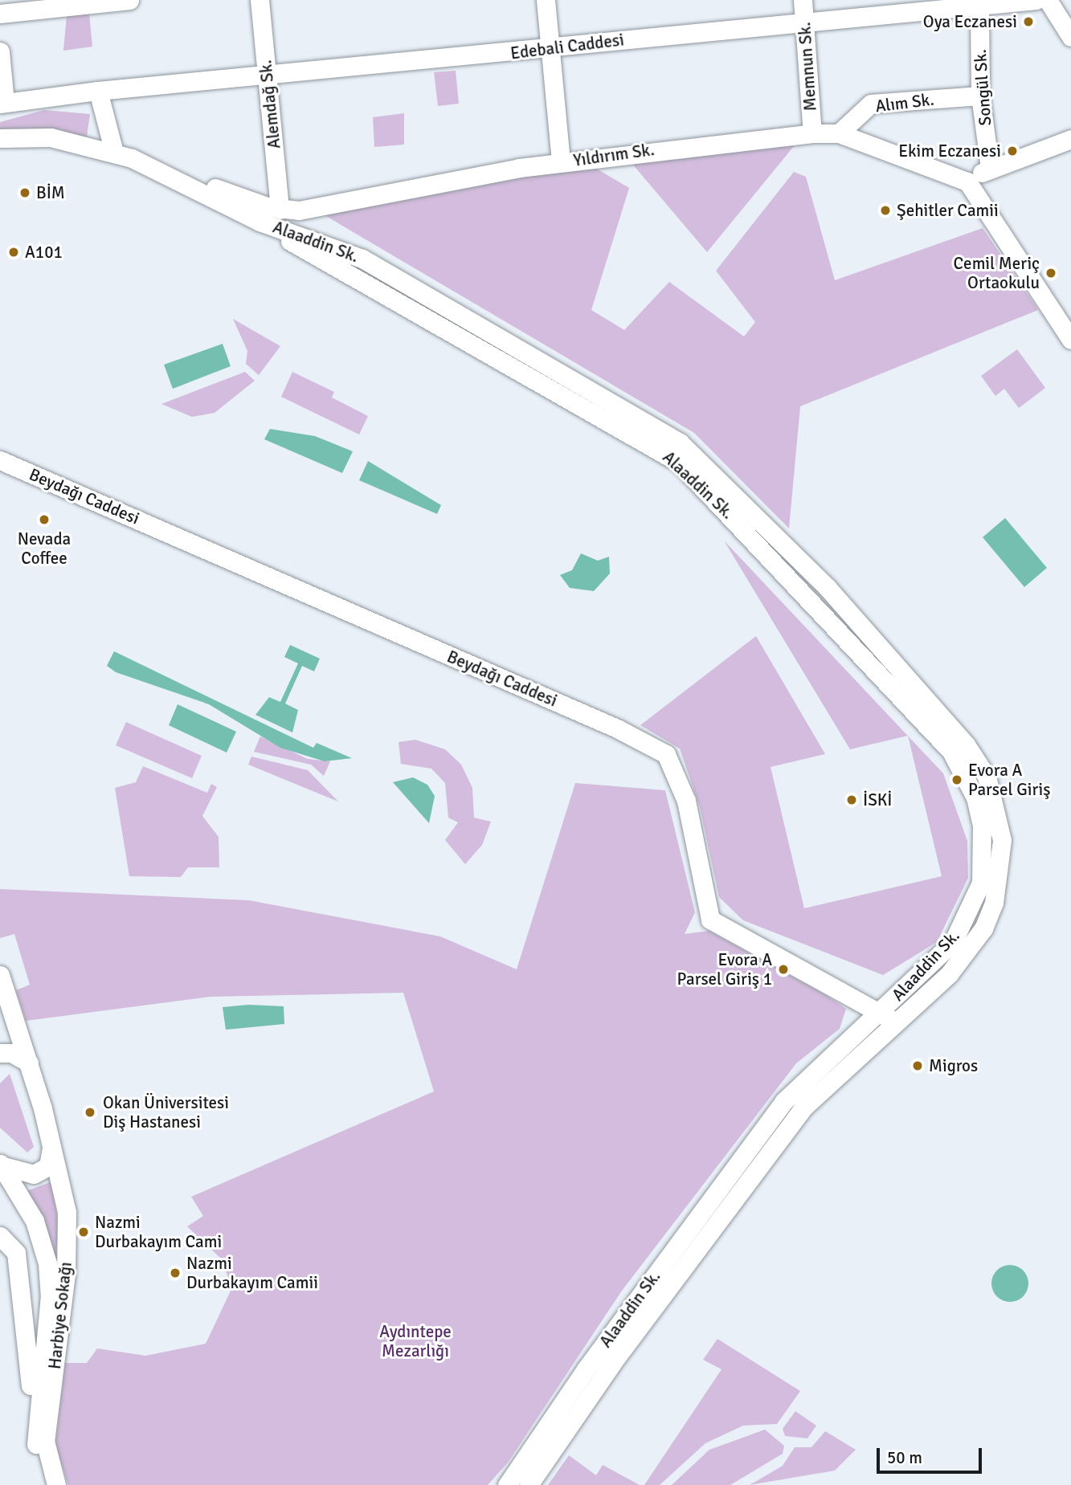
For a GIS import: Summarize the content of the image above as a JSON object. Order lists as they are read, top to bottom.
{
  "streets": {
    "street": [
      "Edebali Caddesi",
      "Memnun Sk.",
      "Songül Sk.",
      "Alım Sk.",
      "Alemdağ Sk.",
      "Yıldırım Sk.",
      "Alaaddin Sk.",
      "Beydağı Caddesi",
      "Harbiye Sokağı"
    ]
  },
  "crossings": [
    ["Edebali Caddesi", "Memnun Sk."],
    ["Edebali Caddesi", "Songül Sk."],
    ["Edebali Caddesi", "Alemdağ Sk."],
    ["Memnun Sk.", "Yıldırım Sk."],
    ["Songül Sk.", "Alım Sk."],
    ["Alım Sk.", "Yıldırım Sk."],
    ["Alemdağ Sk.", "Yıldırım Sk."],
    ["Yıldırım Sk.", "Alaaddin Sk."],
    ["Alaaddin Sk.", "Beydağı Caddesi"]
  ],
  "parks": ["Aydıntepe Mezarlığı"],
  "places": [
    "Oya Eczanesi",
    "Ekim Eczanesi",
    "BİM",
    "Şehitler Camii",
    "A101",
    "Cemil Meriç Ortaokulu",
    "Nevada Coffee",
    "Evora A Parsel Giriş",
    "İSKİ",
    "Evora A Parsel Giriş 1",
    "Migros",
    "Okan Üniversitesi Diş Hastanesi",
    "Nazmi Durbakayım Cami",
    "Nazmi Durbakayım Camii"
  ],
  "scale_bar": "50 m"
}
